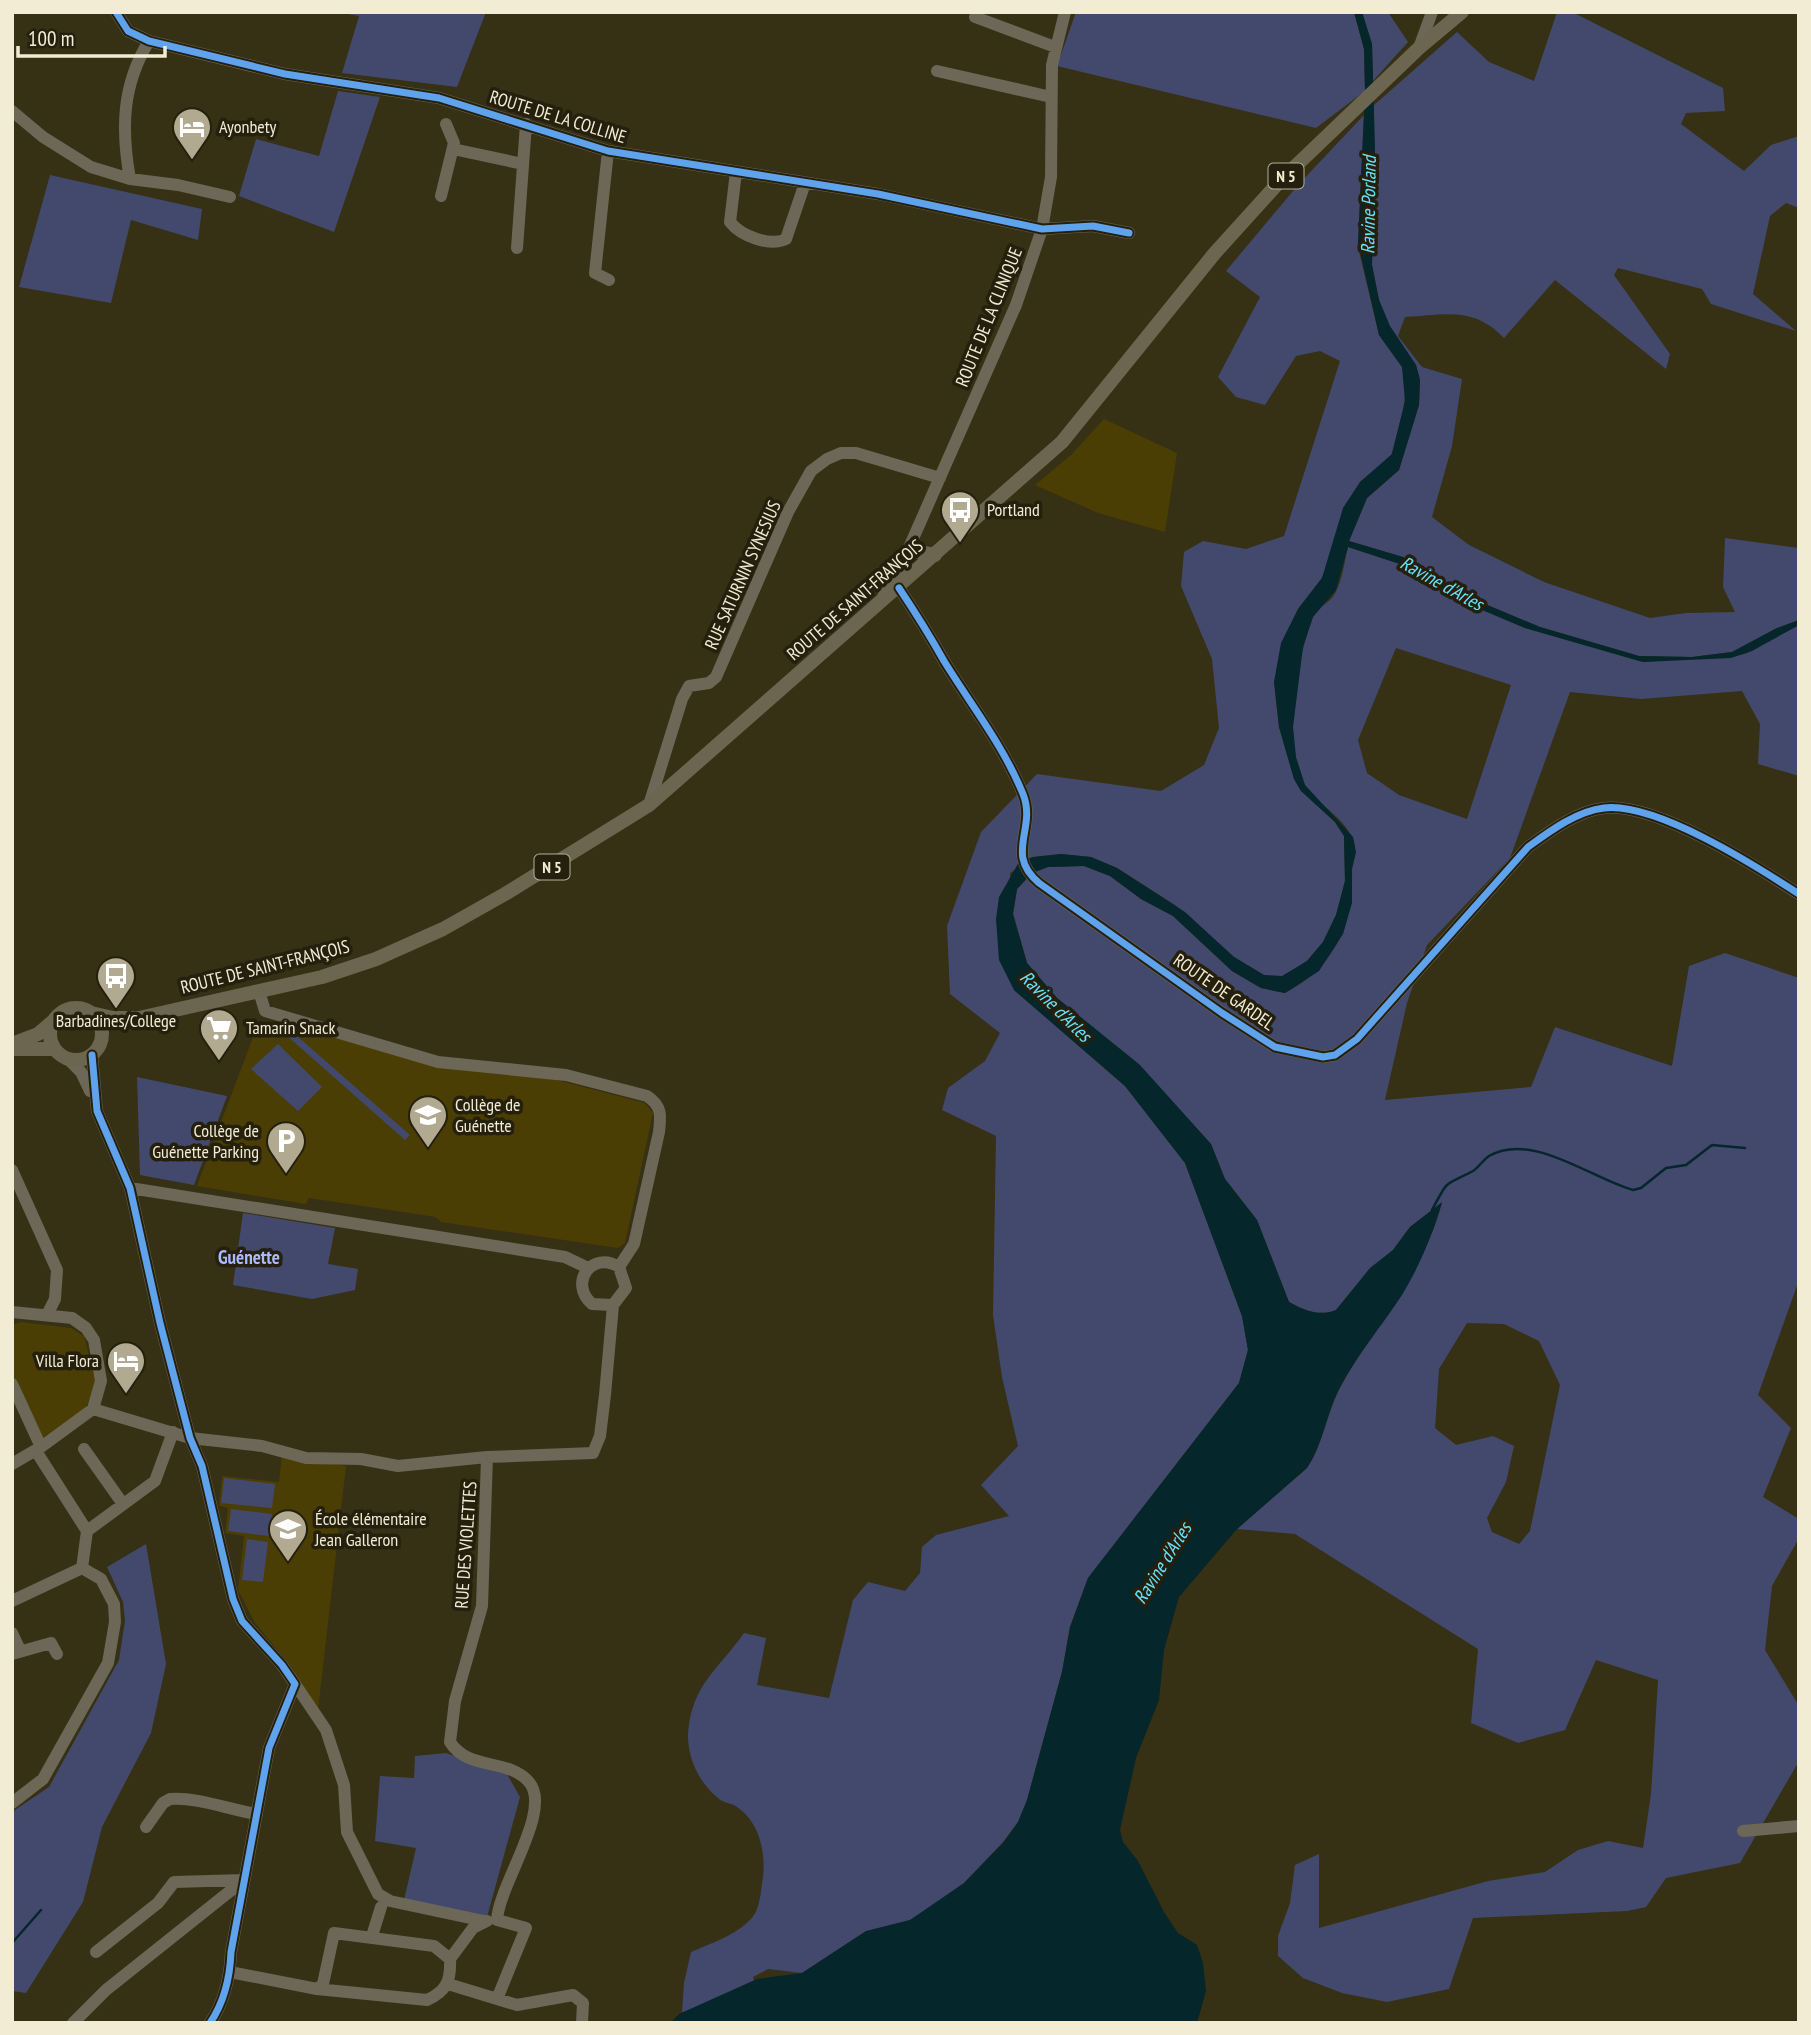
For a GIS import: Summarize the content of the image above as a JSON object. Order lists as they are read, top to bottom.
{
  "streets": {
    "main road": ["N 5", "ROUTE DE SAINT-FRANÇOIS"],
    "street": [
      "ROUTE DE LA COLLINE",
      "ROUTE DE LA CLINIQUE",
      "RUE SATURNIN SYNESIUS",
      "ROUTE DE GARDEL",
      "RUE DES VIOLETTES"
    ]
  },
  "crossings": [
    ["ROUTE DE LA COLLINE", "ROUTE DE LA CLINIQUE"],
    ["N 5", "ROUTE DE SAINT-FRANÇOIS"],
    ["ROUTE DE LA CLINIQUE", "RUE SATURNIN SYNESIUS"],
    ["ROUTE DE LA CLINIQUE", "ROUTE DE SAINT-FRANÇOIS"],
    ["ROUTE DE LA CLINIQUE", "ROUTE DE GARDEL"],
    ["RUE SATURNIN SYNESIUS", "ROUTE DE SAINT-FRANÇOIS"],
    ["ROUTE DE SAINT-FRANÇOIS", "ROUTE DE GARDEL"]
  ],
  "districts": ["Guénette"],
  "water": ["Ravine Porland", "Ravine d'Arles"],
  "places": {
    "hotel": ["Ayonbety", "Villa Flora"],
    "bus stop": ["Portland", "Barbadines/College"],
    "supermarket": ["Tamarin Snack"],
    "school or university": ["Collège de Guénette", "École élémentaire Jean Galleron"],
    "parking": ["Collège de Guénette Parking"]
  },
  "scale_bar": "100 m"
}
